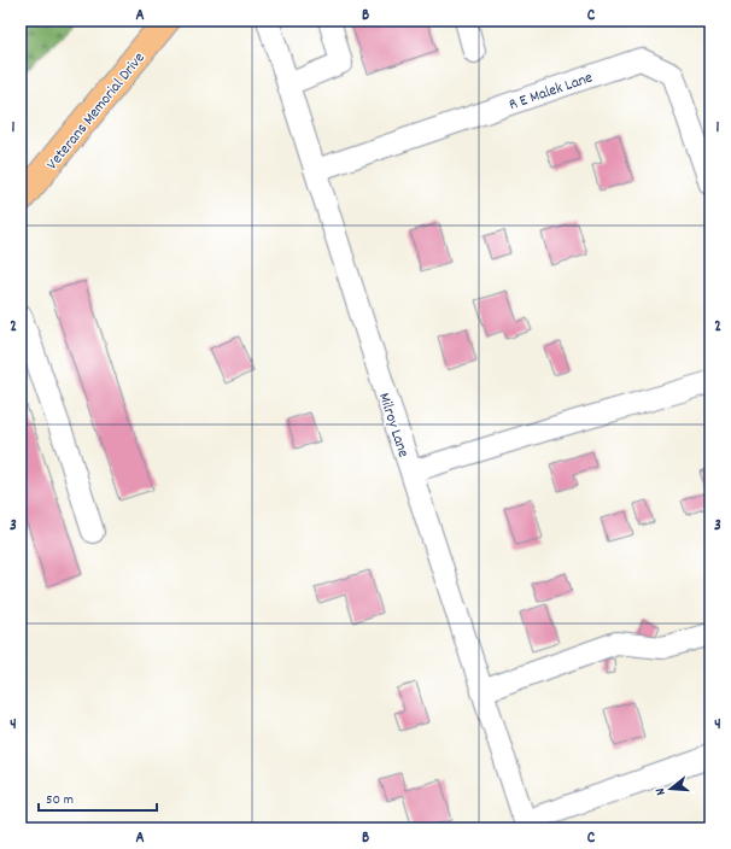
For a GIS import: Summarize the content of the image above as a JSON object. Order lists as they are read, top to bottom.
{
  "streets": {
    "main road": ["Veterans Memorial Drive"],
    "street": ["R E Malek Lane", "Milroy Lane"]
  },
  "crossings": [
    ["R E Malek Lane", "Milroy Lane"]
  ],
  "scale_bar": "50 m",
  "north": "left",
  "grid": {
    "columns": ["A", "B", "C"],
    "rows": [
      "1",
      "2",
      "3",
      "4"
    ]
  }
}
